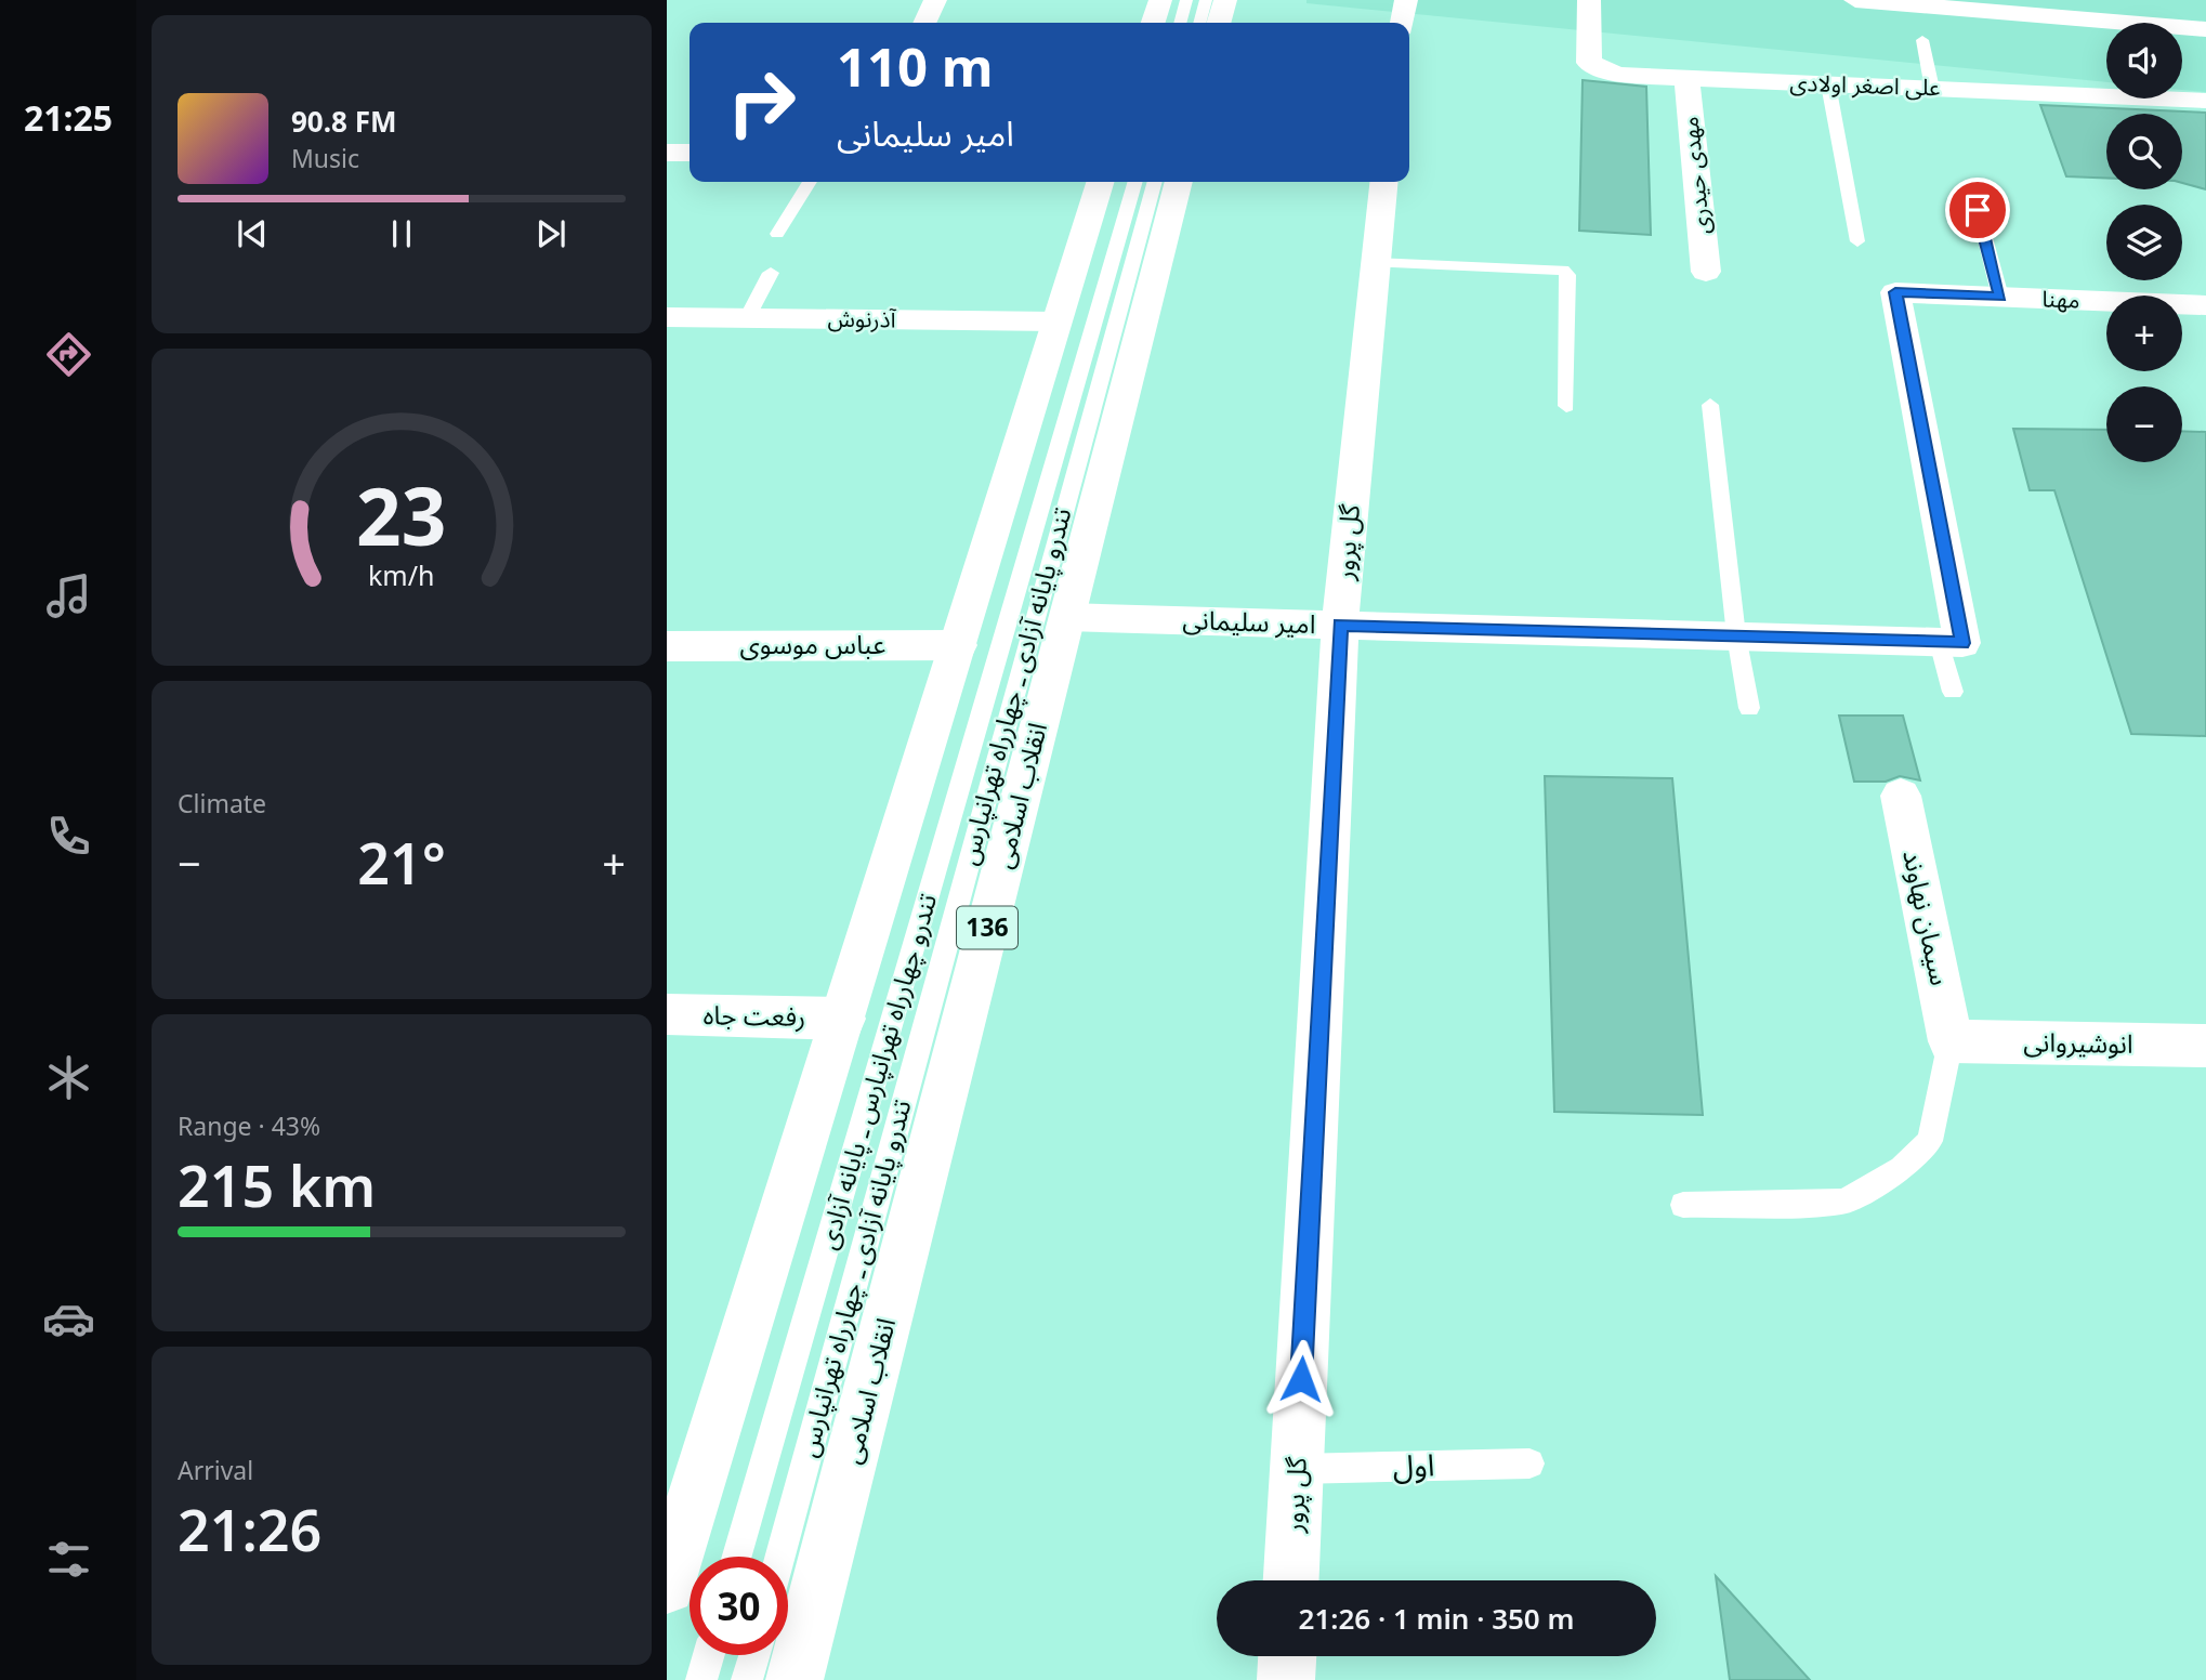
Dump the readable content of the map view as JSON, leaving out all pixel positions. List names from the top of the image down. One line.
{"streets":{"street":["علی اصغر اولادی","مهدی حیدری","مهنا","آذرنوش","گل پرور","امیر سلیمانی","عباس موسوی","انقلاب اسلامی","سیمان نهاوند","136","رفعت جاه","انوشیروانی"],"lane":["تندرو پایانه آزادی ـ چهارراه تهرانپارس","تندرو چهارراه تهرانپارس ـ پایانه آزادی","اول"]},"crossings":[["علی اصغر اولادی","مهدی حیدری"],["مهنا","امیر سلیمانی"],["گل پرور","امیر سلیمانی"],["گل پرور","اول"],["امیر سلیمانی","انقلاب اسلامی"],["سیمان نهاوند","انوشیروانی"]],"page":{"tabs":"21:25","map_buttons":["+","−"],"turn":["110 m","امیر سلیمانی"],"song":["90.8 FM","Music"],"tile":["Climate",["Range · 43%","215 km"],["Arrival","21:26"]],"heat":["−","21°","+"],"limit":"30","trip":"21:26 · 1 min · 350 m","gauge":["23","km/h"]}}
